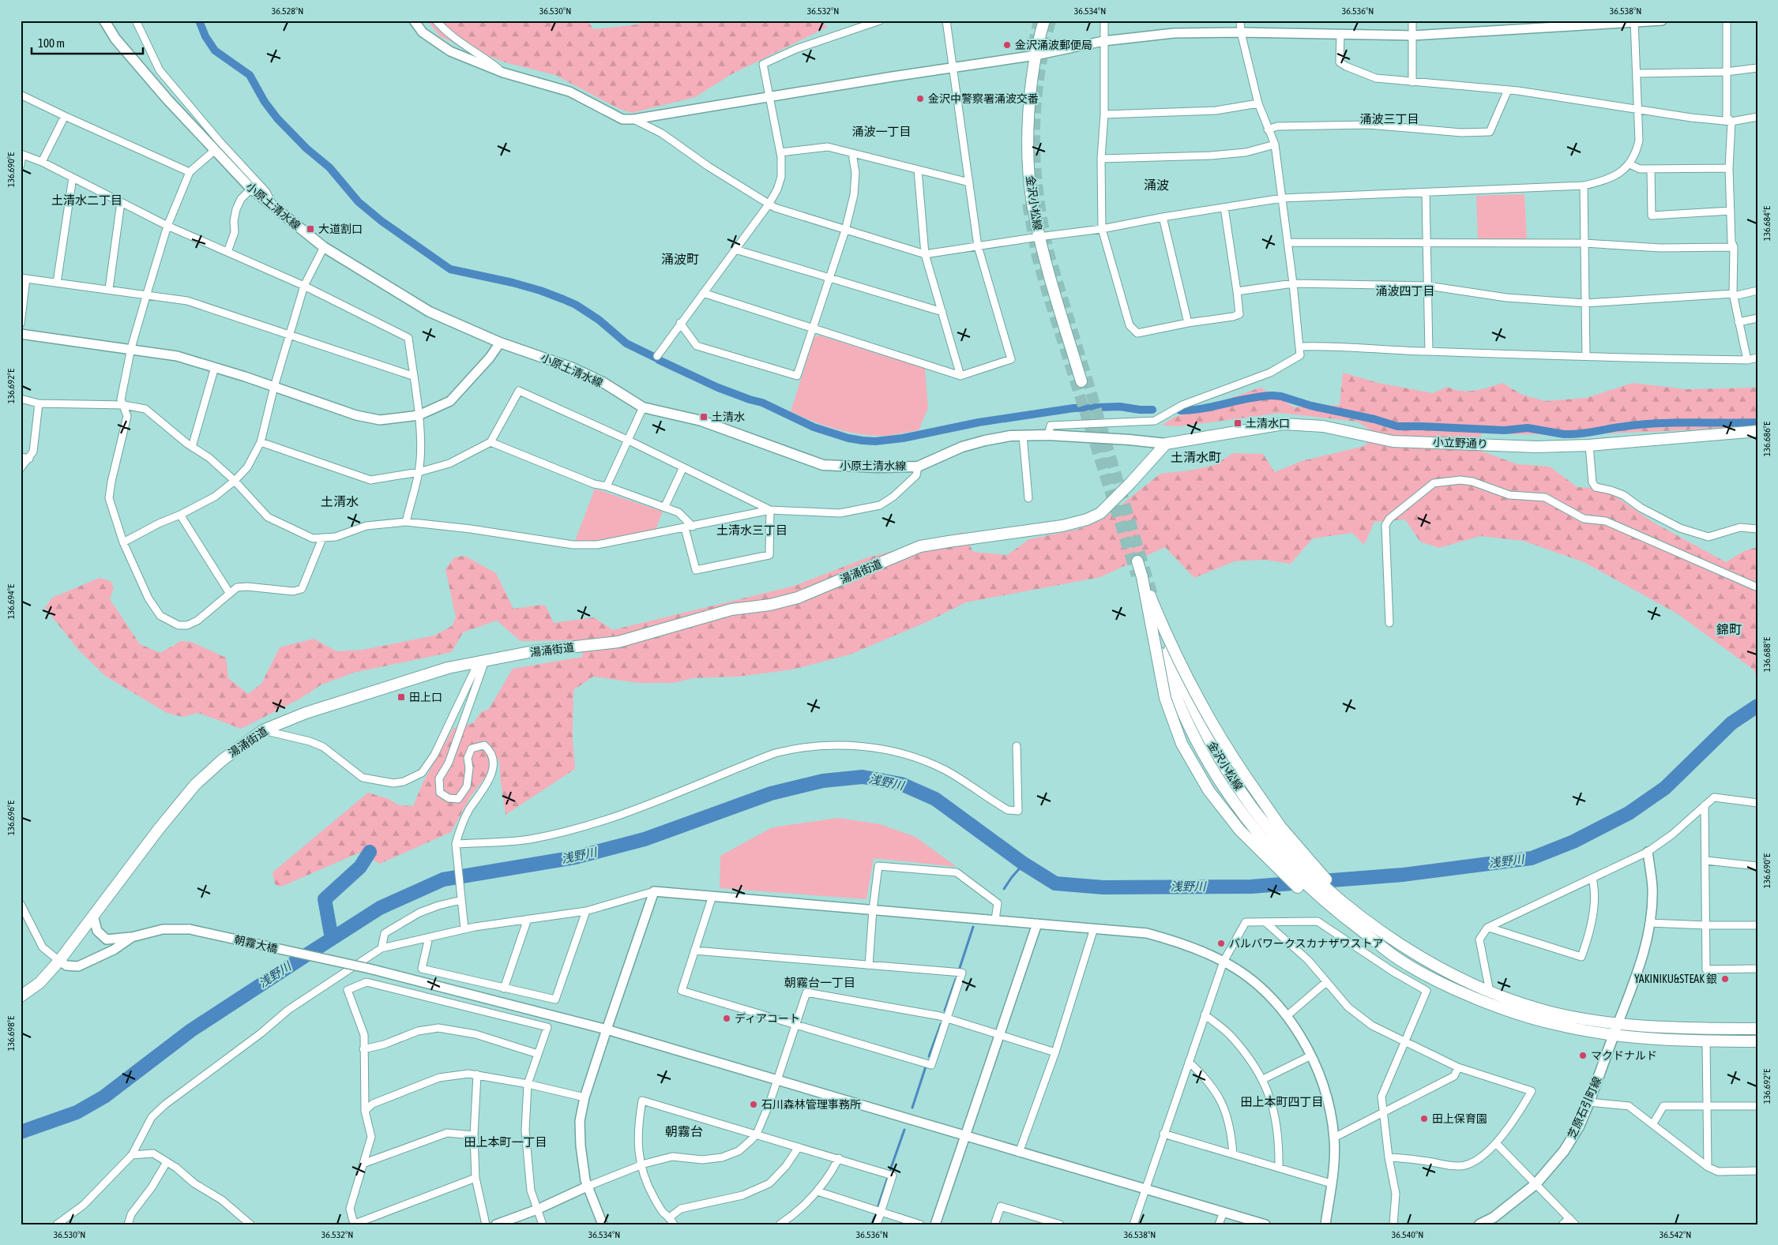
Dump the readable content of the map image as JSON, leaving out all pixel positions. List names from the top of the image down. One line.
{"streets":{"main road":["金沢小松線","小原土清水線","小立野通り","湯涌街道","芝原石引町線"],"street":["朝霧大橋"]},"crossings":[["小原土清水線","小立野通り"],["小原土清水線","湯涌街道"],["小立野通り","湯涌街道"]],"districts":["涌波三丁目","涌波一丁目","涌波","土清水二丁目","涌波町","涌波四丁目","土清水町","土清水","土清水三丁目","錦町","朝霧台一丁目","田上本町四丁目","朝霧台","田上本町一丁目"],"water":["浅野川"],"places":{"other":["金沢涌波郵便局","金沢中警察署涌波交番","バルバワークスカナザワストア","YAKINIKU&STEAK 銀","ディアコート","マクドナルド","石川森林管理事務所","田上保育園"],"transit":["大道割口","土清水","土清水口","田上口"]},"scale_bar":"100 m","coordinates":["36.528°N","36.530°N","36.532°N","36.534°N","36.536°N","36.538°N","136.690°E","136.684°E","136.692°E","136.686°E","136.694°E","136.688°E","136.696°E","136.698°E","36.540°N","36.542°N"]}
